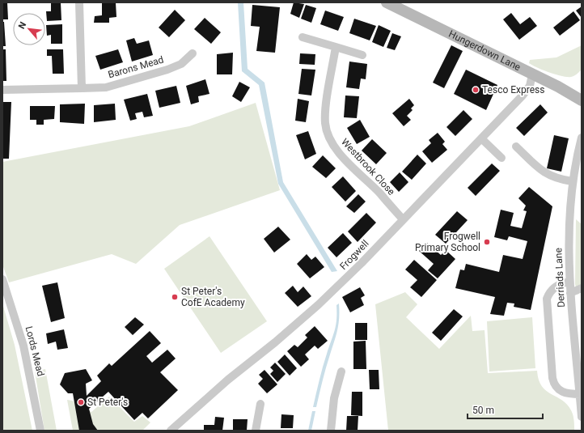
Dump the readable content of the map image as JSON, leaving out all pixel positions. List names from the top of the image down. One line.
{"streets":{"main road":["Hungerdown Lane"],"street":["Barons Mead","Westbrook Close","Frogwell","Derriads Lane","Lords Mead"]},"crossings":[["Hungerdown Lane","Frogwell"],["Westbrook Close","Frogwell"]],"places":["Tesco Express","Frogwell Primary School","St Peter's CofE Academy","St Peter's"],"scale_bar":"50 m","north":"top left"}
